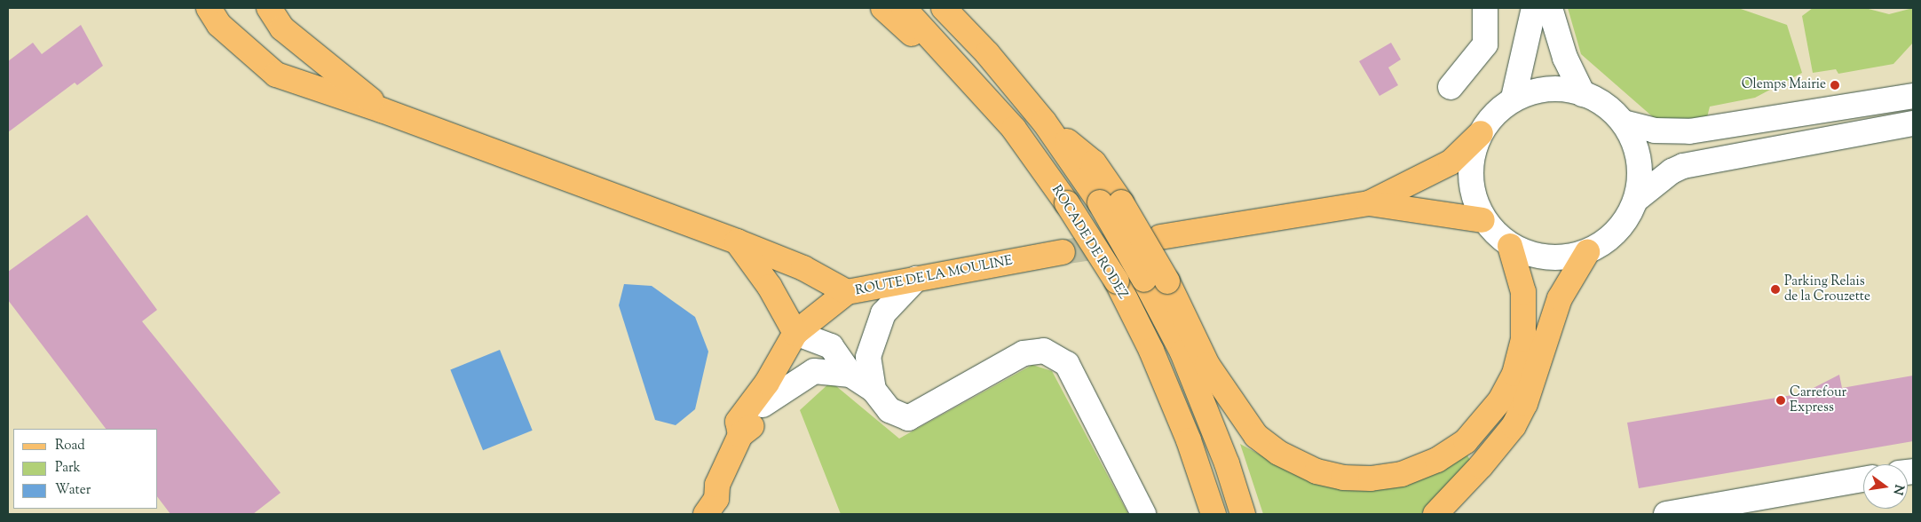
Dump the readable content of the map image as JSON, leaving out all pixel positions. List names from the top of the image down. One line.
{"streets":{"main road":["ROCADE DE RODEZ","ROUTE DE LA MOULINE"]},"places":["Olemps Mairie","Parking Relais de la Crouzette","Carrefour Express"],"legend":["Road","Park","Water"],"north":"right"}
